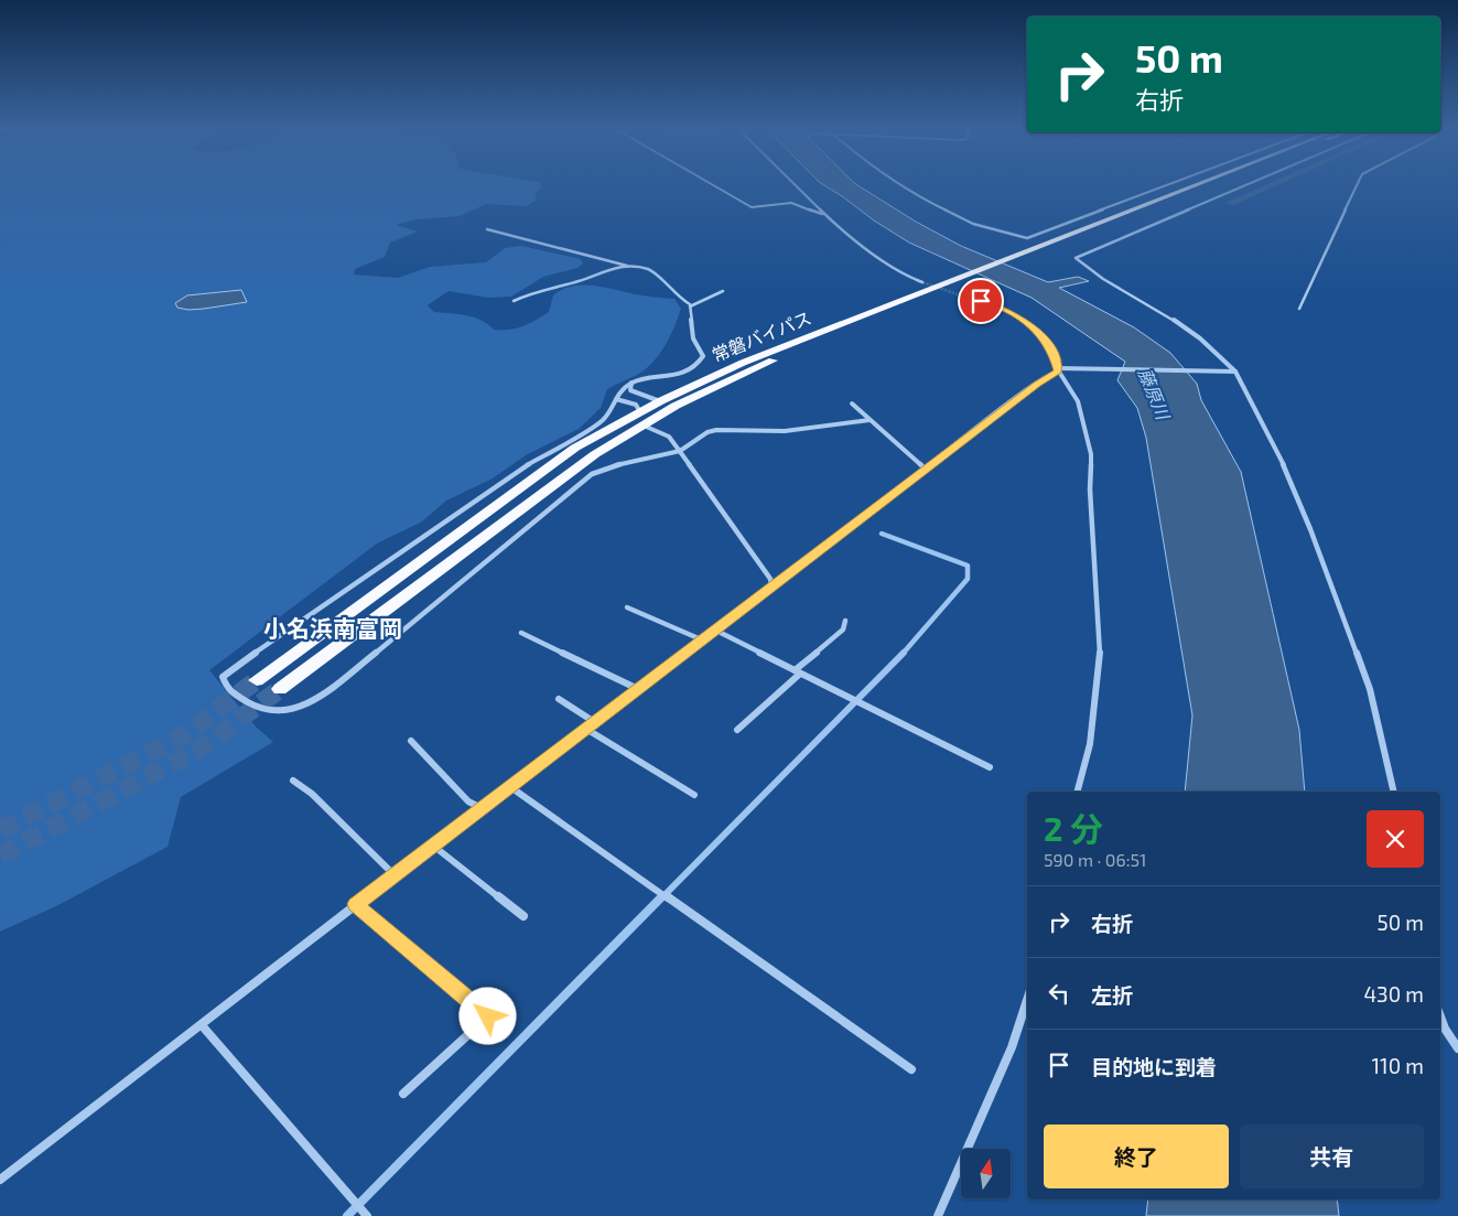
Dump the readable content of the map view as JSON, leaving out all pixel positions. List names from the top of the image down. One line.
{"streets":{"highway":["常磐バイパス"]},"districts":["小名浜南富岡"],"water":["藤原川"],"north":"top","page":{"turn":["50 m","右折"],"heading":["2 分","590 m · 06:51"],"list":[{"name":"右折","value":"50 m"},{"name":"左折","value":"430 m"},{"name":"目的地に到着","value":"110 m"}],"buttons":["終了","共有"]}}
